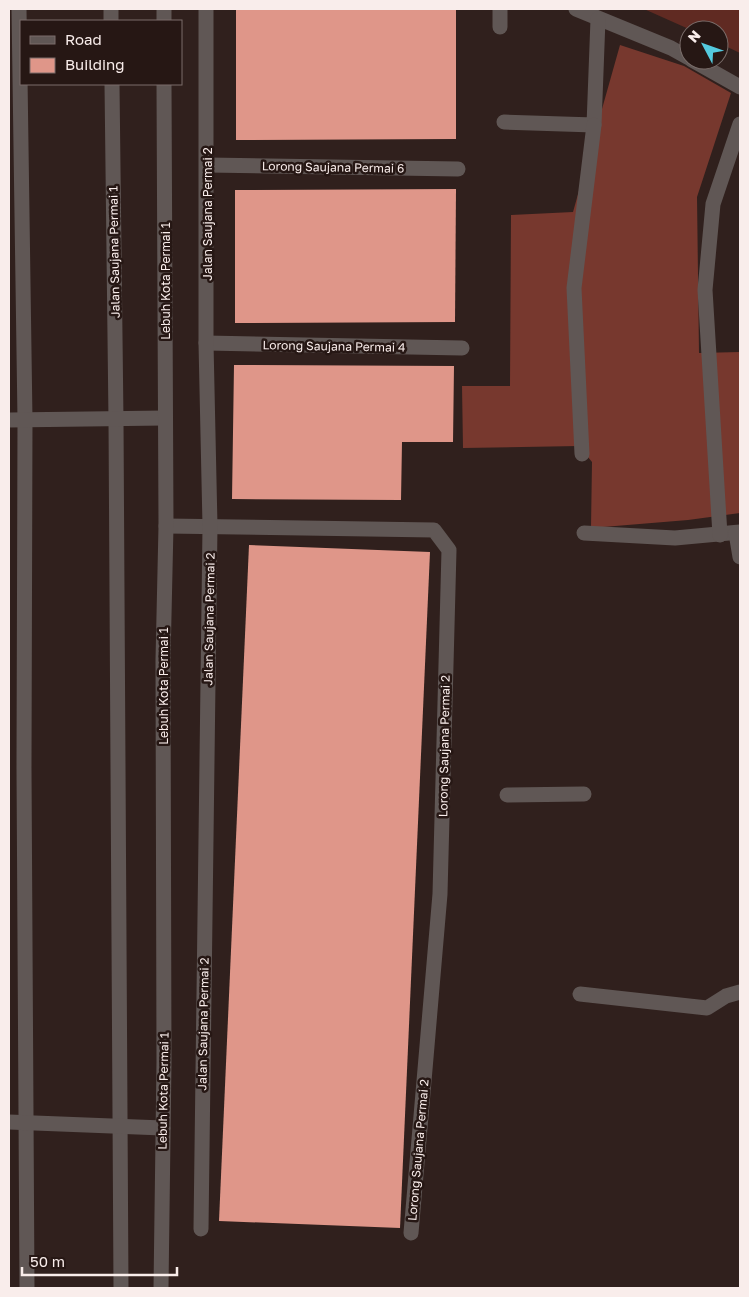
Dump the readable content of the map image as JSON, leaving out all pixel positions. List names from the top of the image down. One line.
{"streets":{"street":["Lorong Saujana Permai 6","Jalan Saujana Permai 2","Jalan Saujana Permai 1","Lebuh Kota Permai 1","Lorong Saujana Permai 4","Lorong Saujana Permai 2"]},"crossings":[["Lorong Saujana Permai 6","Jalan Saujana Permai 2"],["Jalan Saujana Permai 2","Lorong Saujana Permai 4"],["Jalan Saujana Permai 2","Lorong Saujana Permai 2"],["Lebuh Kota Permai 1","Lorong Saujana Permai 2"]],"legend":["Road","Building"],"scale_bar":"50 m","north":"top left"}
